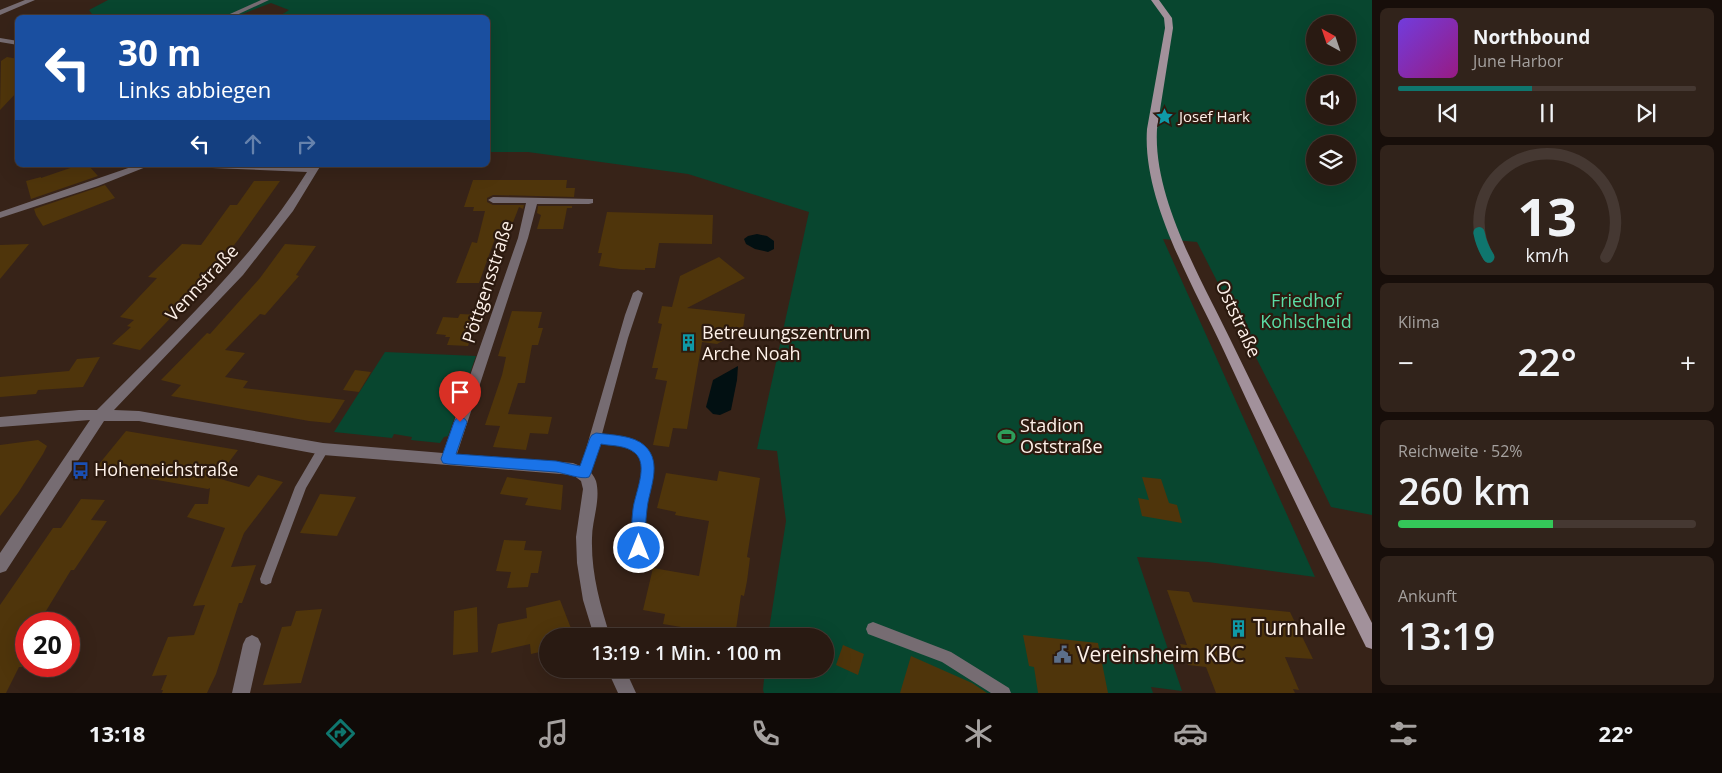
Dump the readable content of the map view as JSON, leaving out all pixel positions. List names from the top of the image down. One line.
{"streets":{"street":["Pöttgensstraße","Vennstraße","Oststraße"]},"parks":["Friedhof Kohlscheid"],"places":{"place":["Josef Hark"],"building":["Betreuungszentrum Arche Noah","Turnhalle"],"sports":["Stadion Oststraße"],"bus stop":["Hoheneichstraße"],"public building":["Vereinsheim KBC"]},"north":"top left","page":{"turn":["30 m","Links abbiegen"],"song":["Northbound","June Harbor"],"tile":["Klima",["Reichweite · 52%","260 km"],["Ankunft","13:19"]],"heat":["−","22°","+"],"limit":"20","trip":"13:19 · 1 Min. · 100 m","tabs":["13:18","22°"],"gauge":["13","km/h"]}}
